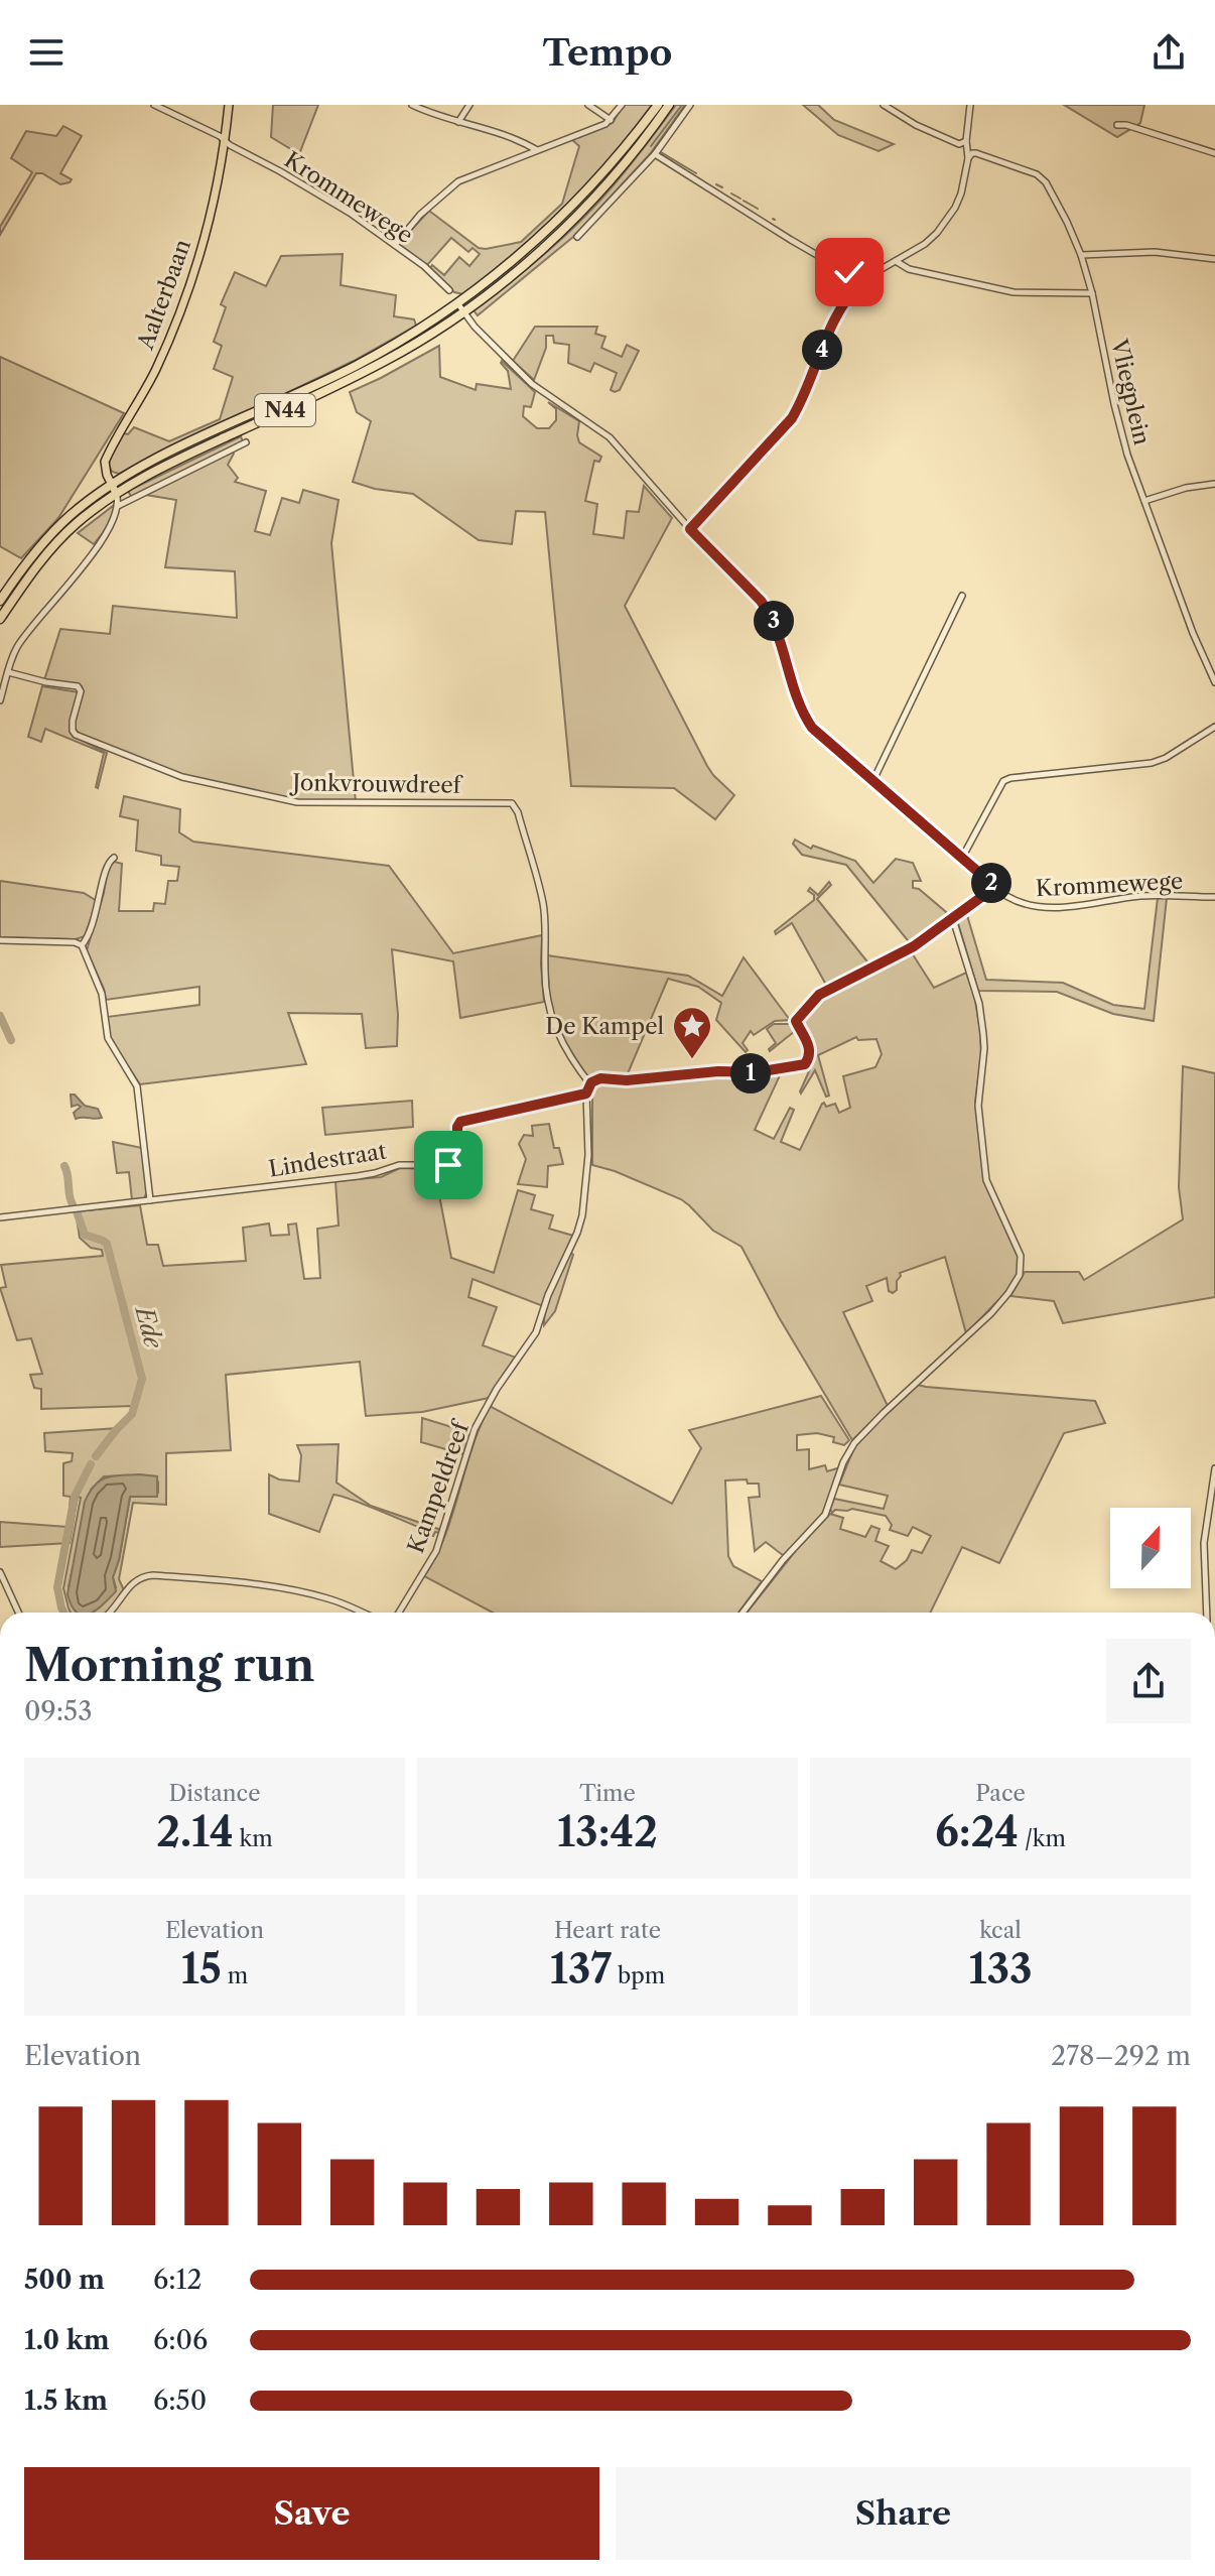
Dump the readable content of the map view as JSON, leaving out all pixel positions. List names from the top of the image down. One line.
{"streets":{"highway":["N44"],"main road":["Aalterbaan"],"street":["Krommewege","Vliegplein","Jonkvrouwdreef","Lindestraat","Kampeldreef"]},"crossings":[["Krommewege","Aalterbaan"],["Krommewege","N44"],["Aalterbaan","N44"],["Lindestraat","Kampeldreef"]],"water":["Ede"],"places":{"place":["De Kampel"]},"north":"top","page":{"header":"Tempo","pins":["4","3","2","1"],"heading":["Morning run","09:53"],"stats":[["Distance","2.14 km"],["Time","13:42"],["Pace","6:24 /km"],["Elevation","15 m"],["Heart rate","137 bpm"],["kcal","133"]],"chart":["Elevation","278–292 m"],"list":[{"name":"500 m","note":"6:12"},{"name":"1.0 km","note":"6:06"},{"name":"1.5 km","note":"6:50"}],"buttons":["Save","Share"]}}
